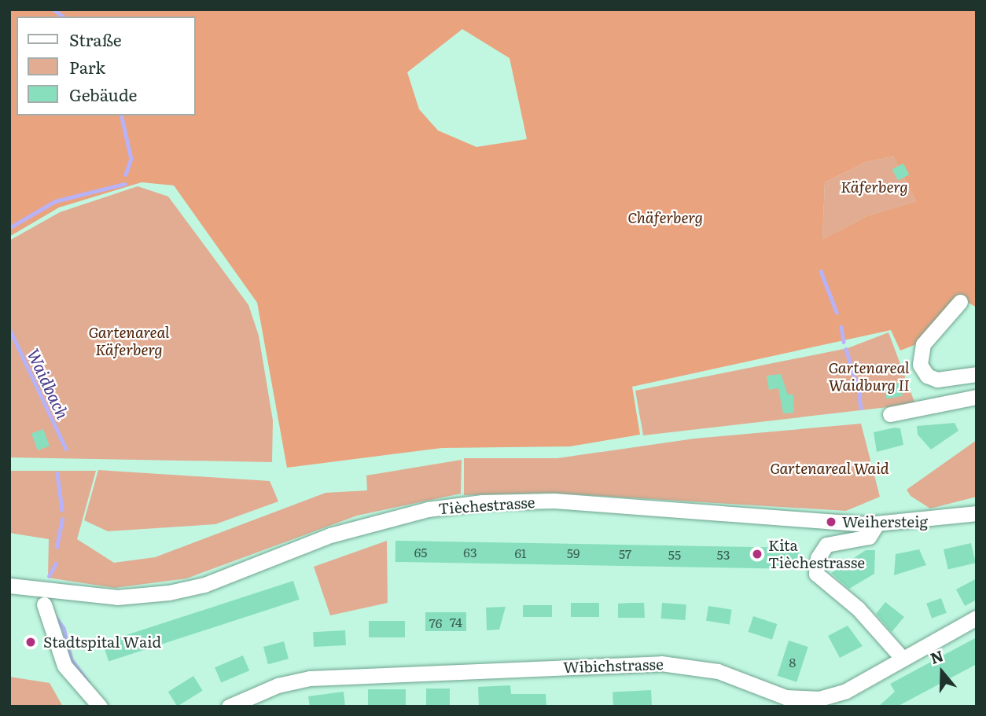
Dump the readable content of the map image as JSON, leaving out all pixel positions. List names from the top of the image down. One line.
{"streets":{"street":["Tièchestrasse","Wibichstrasse"]},"water":["Waidbach"],"parks":["Käferberg","Chäferberg","Gartenareal Käferberg","Gartenareal Waidburg II","Gartenareal Waid"],"places":["Weihersteig","Kita Tièchestrasse","Stadtspital Waid"],"house_numbers":["65","63","61","59","57","55","53","74","76","8"],"legend":["Straße","Park","Gebäude"],"north":"top"}
